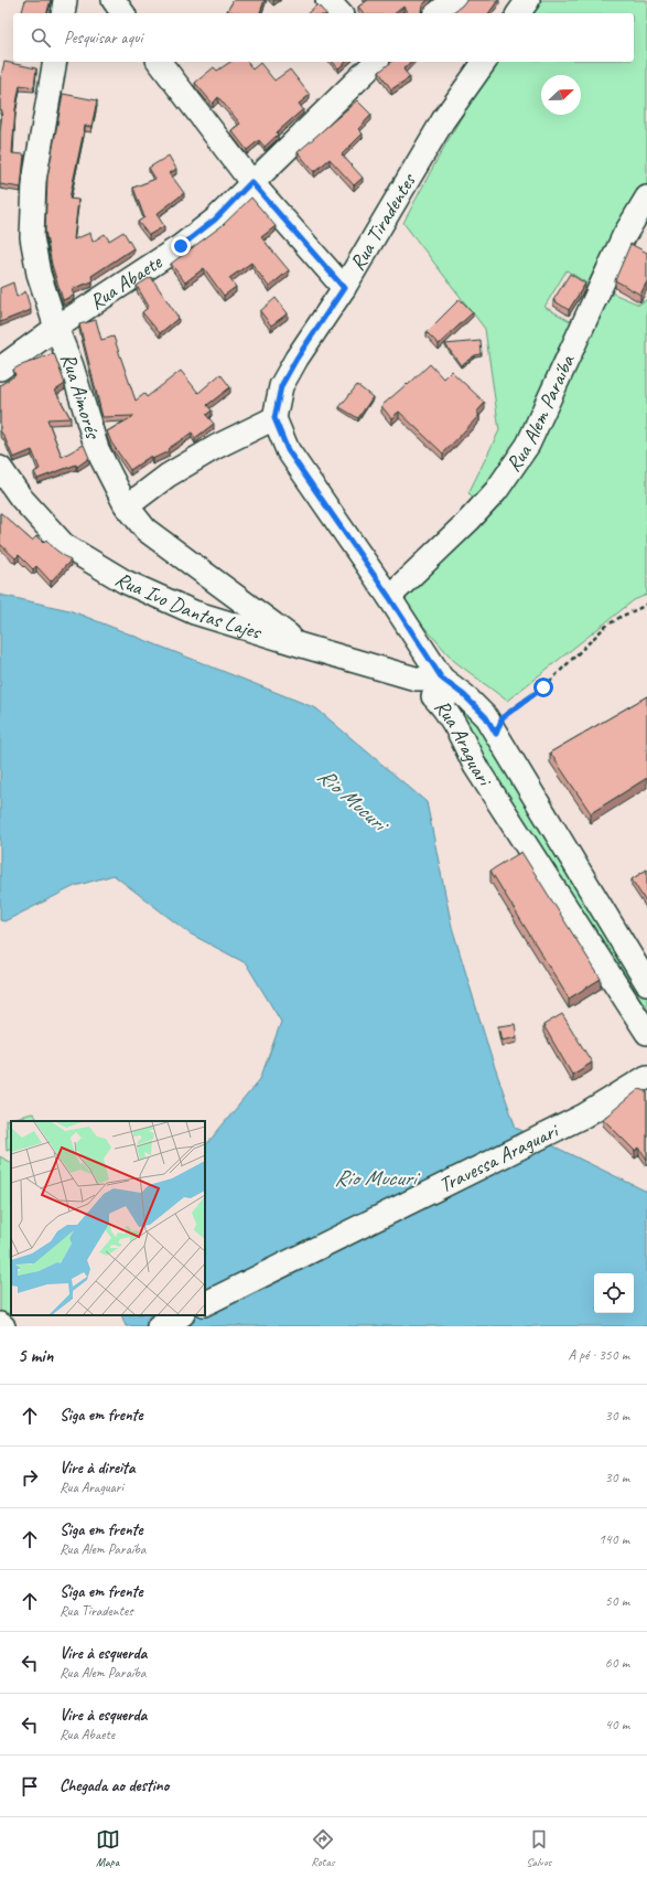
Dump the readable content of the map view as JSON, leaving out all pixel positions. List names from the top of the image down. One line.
{"streets":{"street":["Rua Tiradentes","Rua Abaete","Rua Aimorés","Rua Alem Paraíba","Rua Ivo Dantas Lajes","Rua Araguari","Travessa Araguari"]},"crossings":[["Rua Abaete","Rua Aimorés"],["Rua Aimorés","Rua Ivo Dantas Lajes"],["Rua Ivo Dantas Lajes","Rua Araguari"]],"water":["Rio Mucuri"],"north":"top right","page":{"search":"Pesquisar aqui","heading":["5 min","A pé · 350 m"],"list":[["Siga em frente","30 m"],["Vire à direita","Rua Araguari","30 m"],["Siga em frente","Rua Alem Paraíba","140 m"],["Siga em frente","Rua Tiradentes","50 m"],["Vire à esquerda","Rua Alem Paraíba","60 m"],["Vire à esquerda","Rua Abaete","40 m"],"Chegada ao destino"],"nav":["Mapa","Rotas","Salvos"]}}
